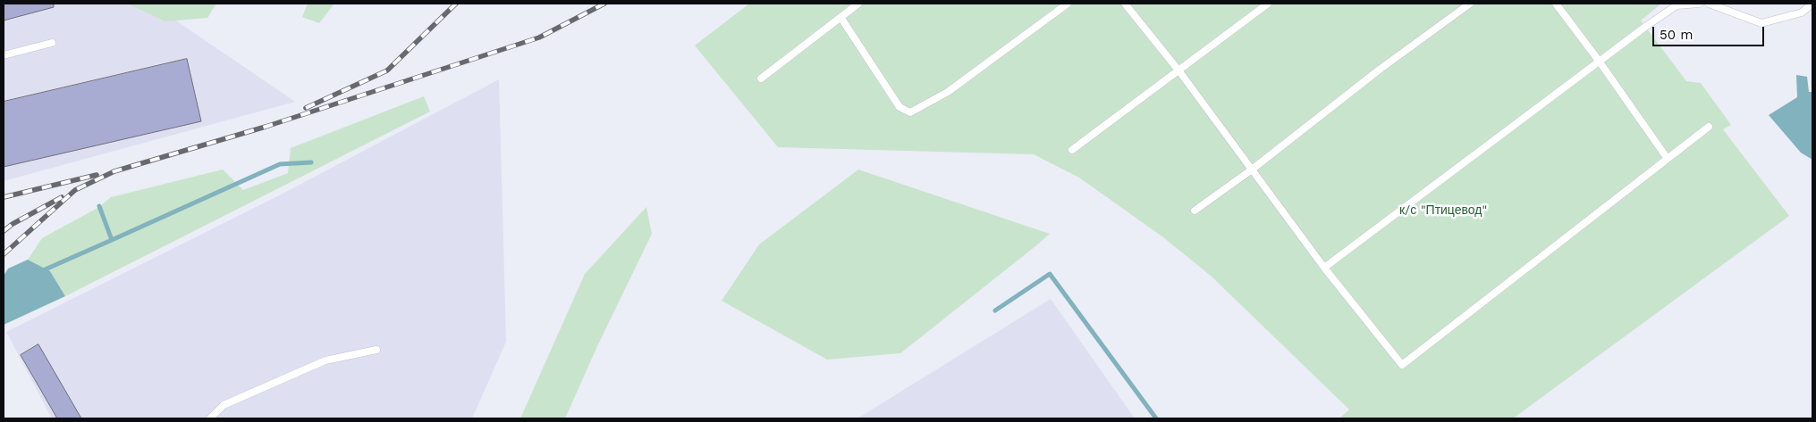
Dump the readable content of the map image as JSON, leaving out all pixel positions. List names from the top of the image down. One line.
{"parks":["к/с \"Птицевод\""],"scale_bar":"50 m"}
